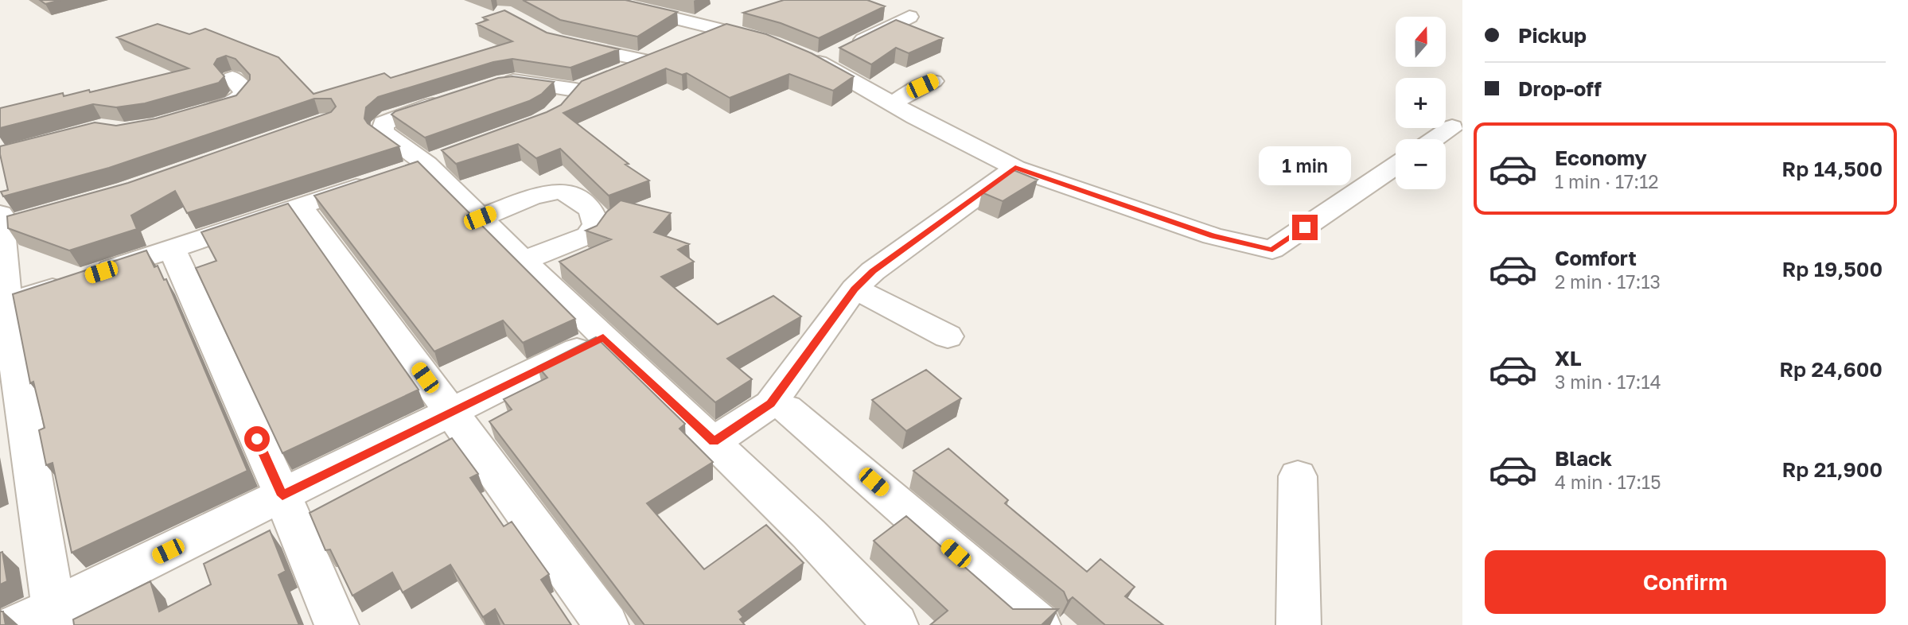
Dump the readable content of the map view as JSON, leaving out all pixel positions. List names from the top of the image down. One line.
{"north":"top","page":{"banner":["Pickup","Drop-off"],"map_buttons":["+","−"],"list":[{"name":"Economy","note":"1 min · 17:12","value":"Rp 14,500"},{"name":"Comfort","note":"2 min · 17:13","value":"Rp 19,500"},{"name":"XL","note":"3 min · 17:14","value":"Rp 24,600"},{"name":"Black","note":"4 min · 17:15","value":"Rp 21,900"}],"bubble":"1 min","buttons":"Confirm"}}
